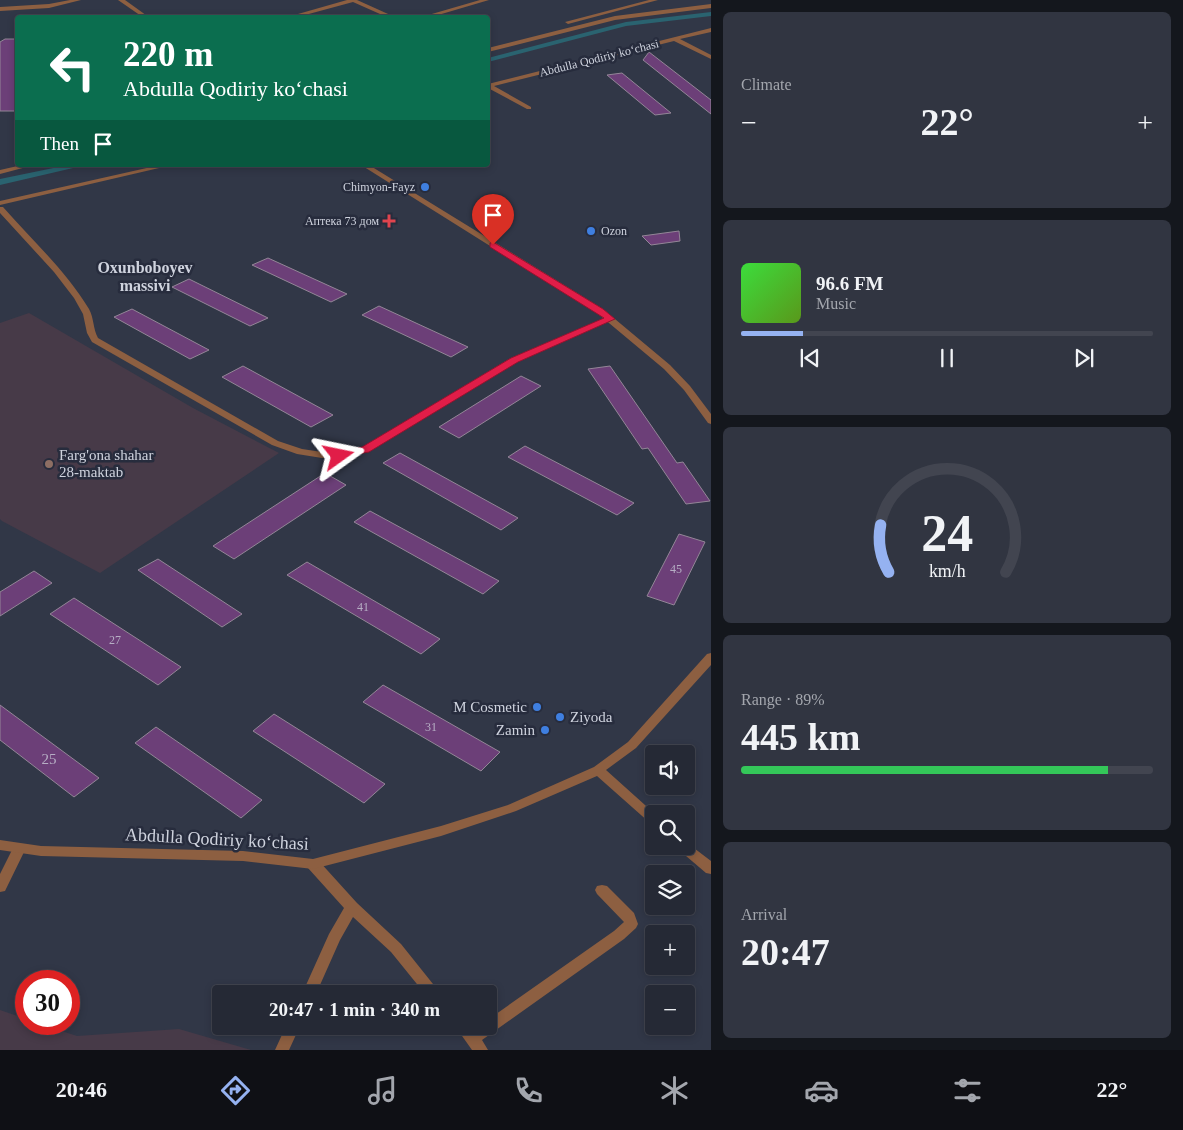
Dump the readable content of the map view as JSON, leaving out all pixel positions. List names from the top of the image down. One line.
{"streets":{"street":["Abdulla Qodiriy koʻchasi"]},"districts":["Oxunboboyev massivi"],"places":{"other":["Chimyon-Fayz","Ozon","Farg'ona shahar 28-maktab","M Cosmetic","Ziyoda","Zamin"],"health":["Аптека 73 дом"]},"house_numbers":["45","41","27","31","25"],"page":{"tile":["Climate",["Range · 89%","445 km"],["Arrival","20:47"]],"turn":["220 m","Abdulla Qodiriy koʻchasi"],"heat":["−","22°","+"],"then":"Then","song":["96.6 FM","Music"],"map_buttons":["+","−"],"limit":"30","trip":"20:47 · 1 min · 340 m","tabs":["20:46","22°"],"gauge":["24","km/h"]}}
